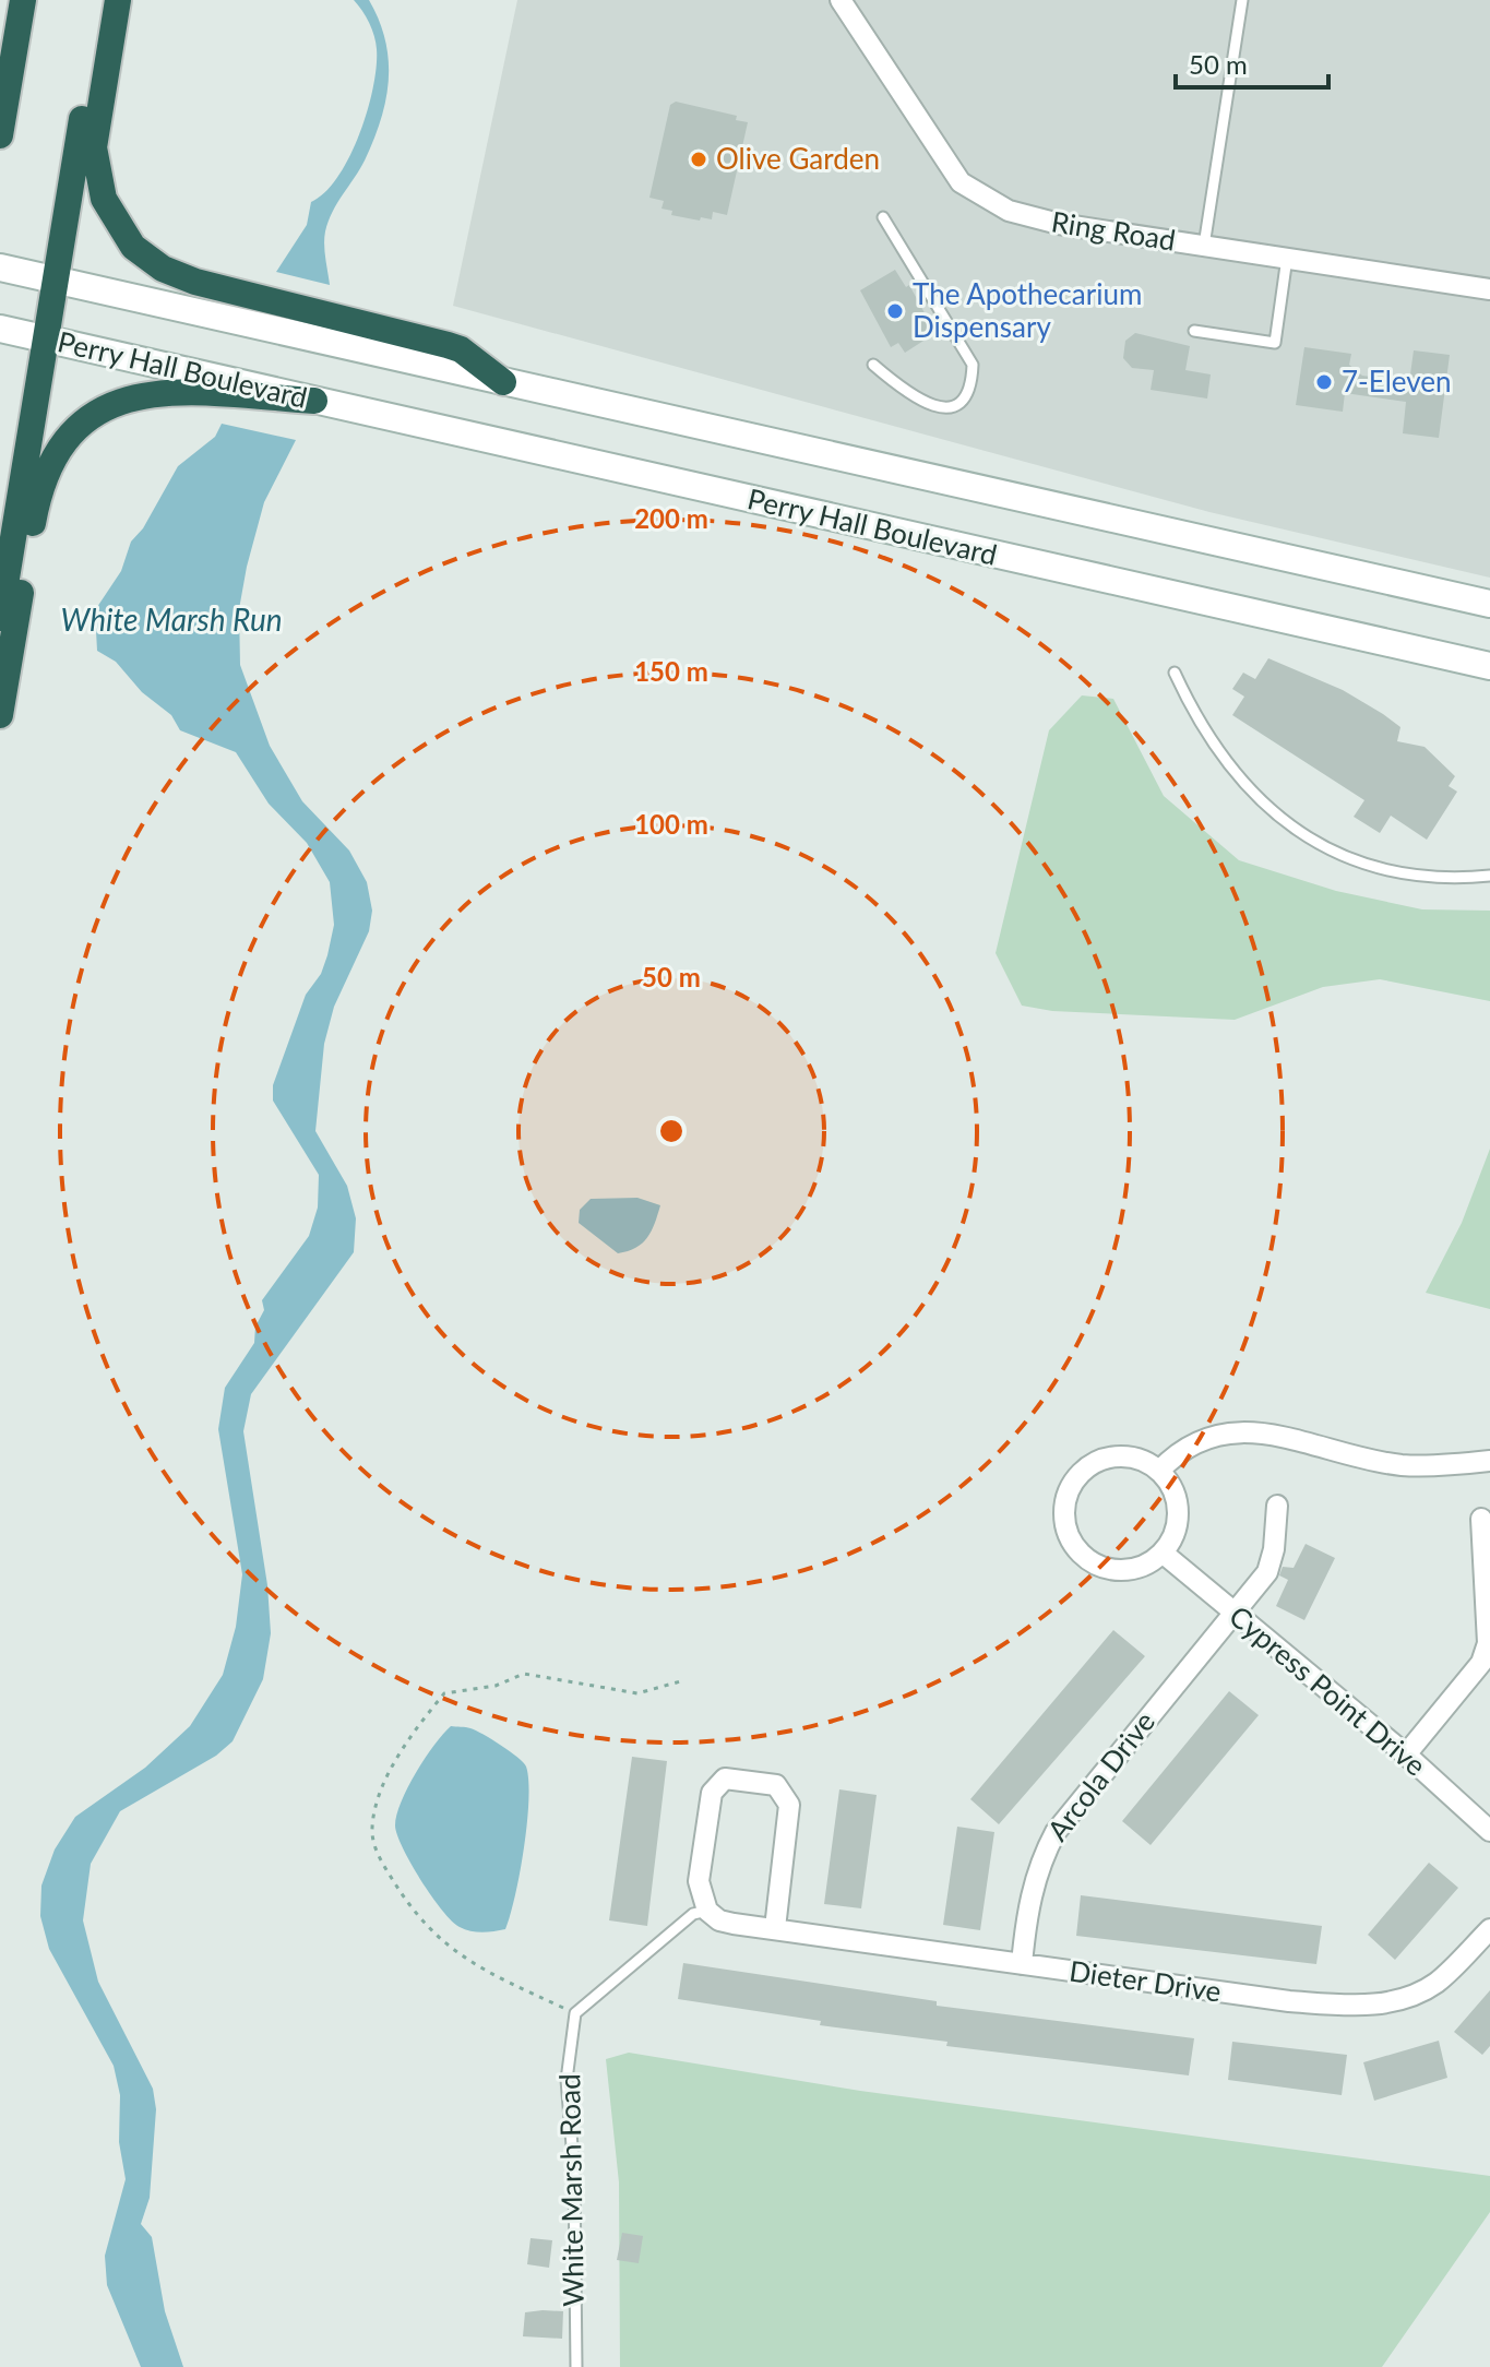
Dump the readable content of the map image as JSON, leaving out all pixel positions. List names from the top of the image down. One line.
{"streets":{"main road":["Perry Hall Boulevard"],"street":["Ring Road","Cypress Point Drive","Arcola Drive","Dieter Drive"],"lane":["White Marsh Road"]},"crossings":[["Cypress Point Drive","Arcola Drive"],["Arcola Drive","Dieter Drive"]],"water":["White Marsh Run"],"places":["Olive Garden","The Apothecarium Dispensary","7-Eleven"],"scale_bar":"50 m","rings":["200 m","150 m","100 m","50 m"]}
